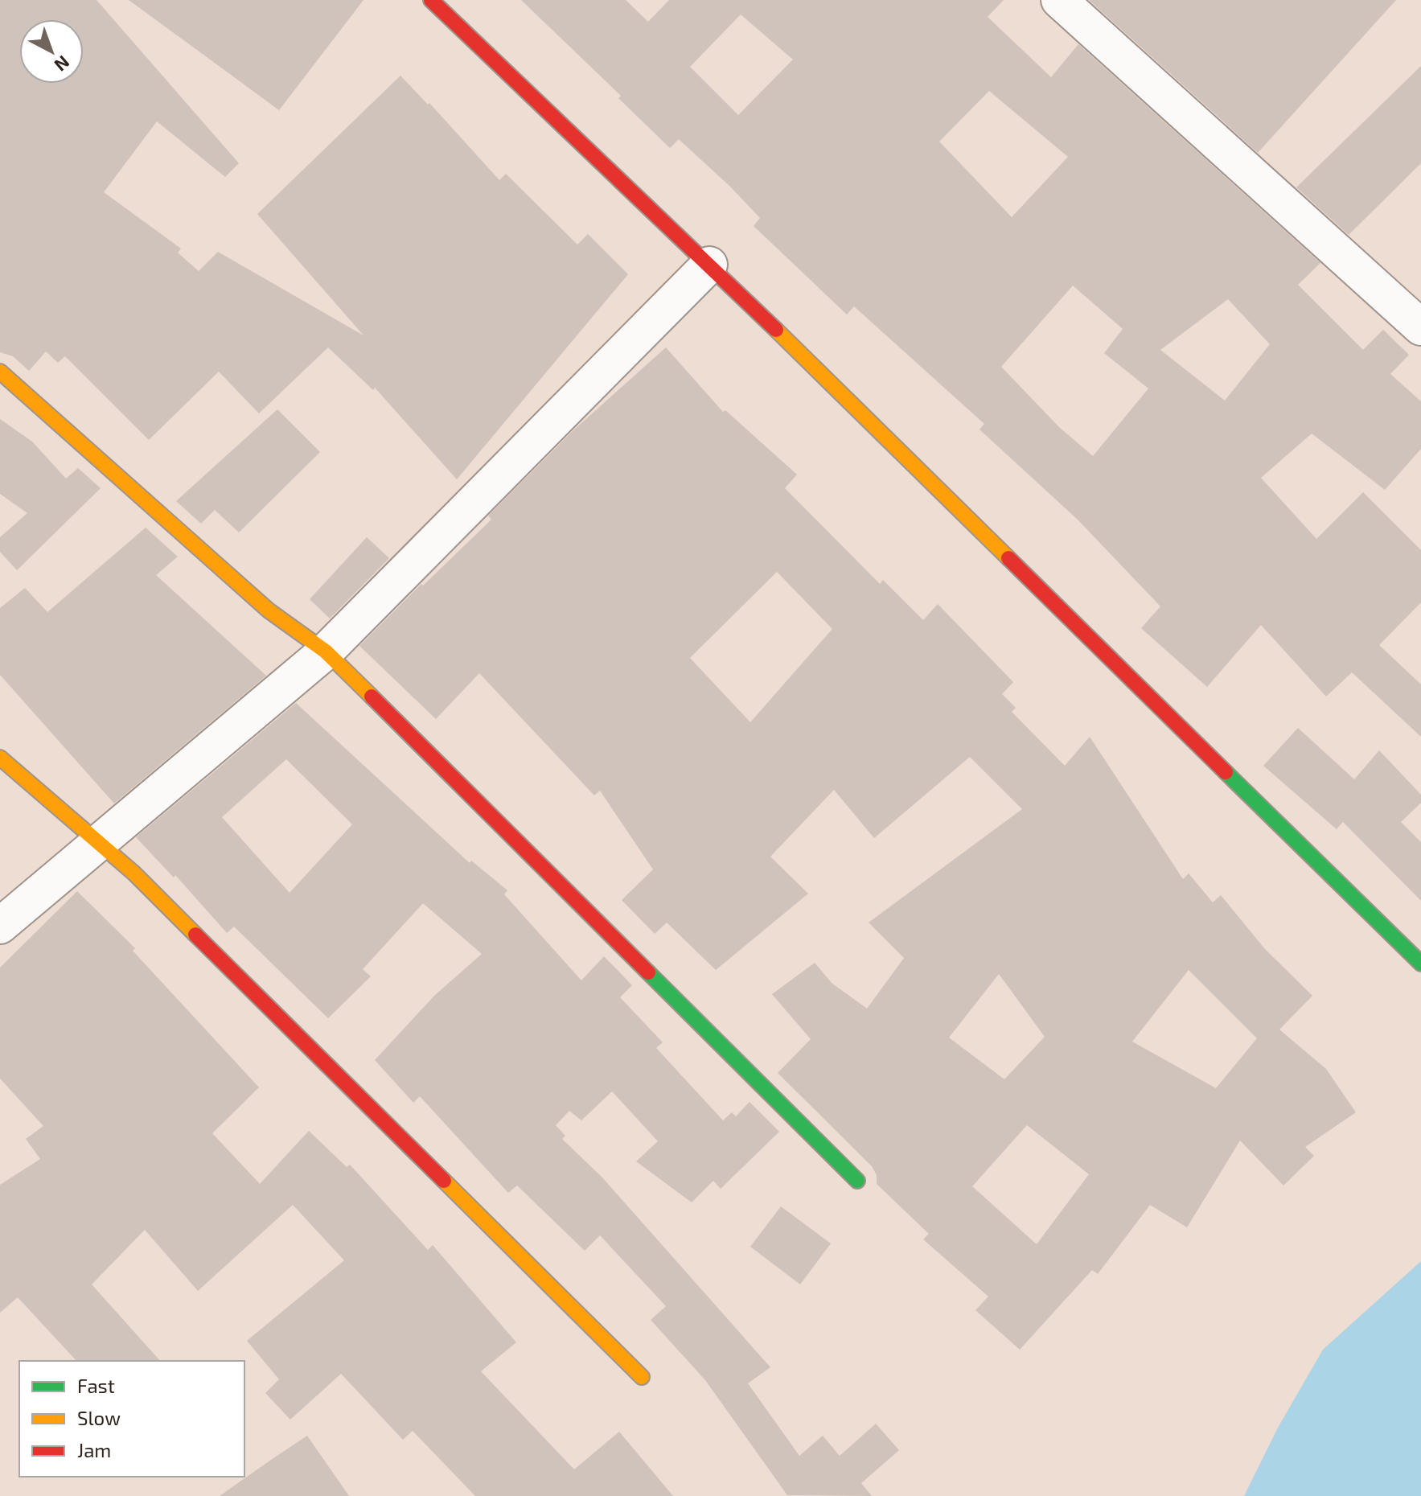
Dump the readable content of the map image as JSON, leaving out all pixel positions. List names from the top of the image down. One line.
{"legend":["Fast","Slow","Jam"],"north":"bottom right"}
